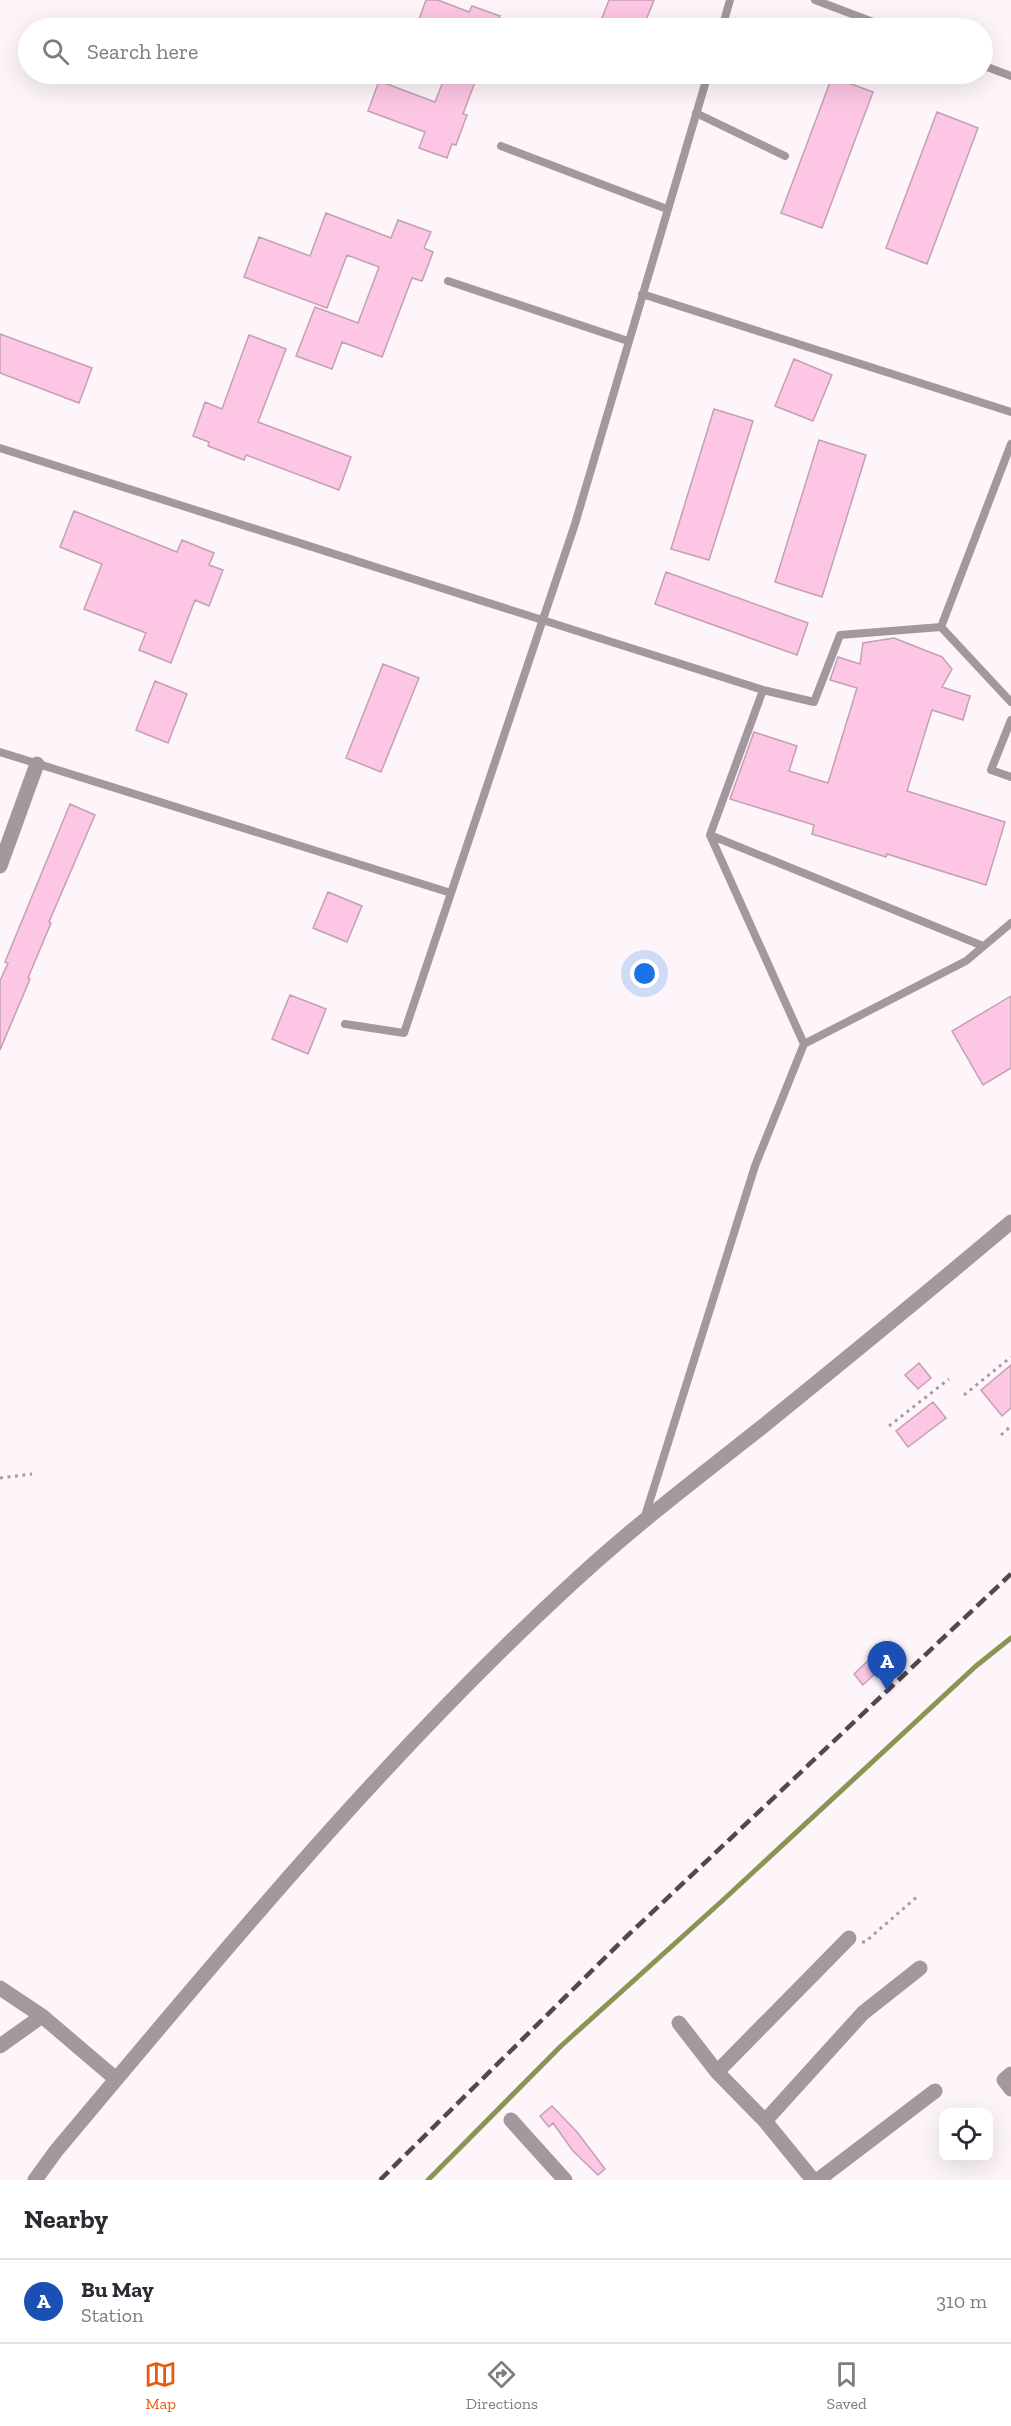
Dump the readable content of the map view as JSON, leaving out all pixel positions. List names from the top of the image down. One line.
{"page":{"search":"Search here","pins":"A","heading":"Nearby","list":[{"mark":"A","name":"Bu May","note":"Station","value":"310 m"}],"nav":["Map","Directions","Saved"]}}
